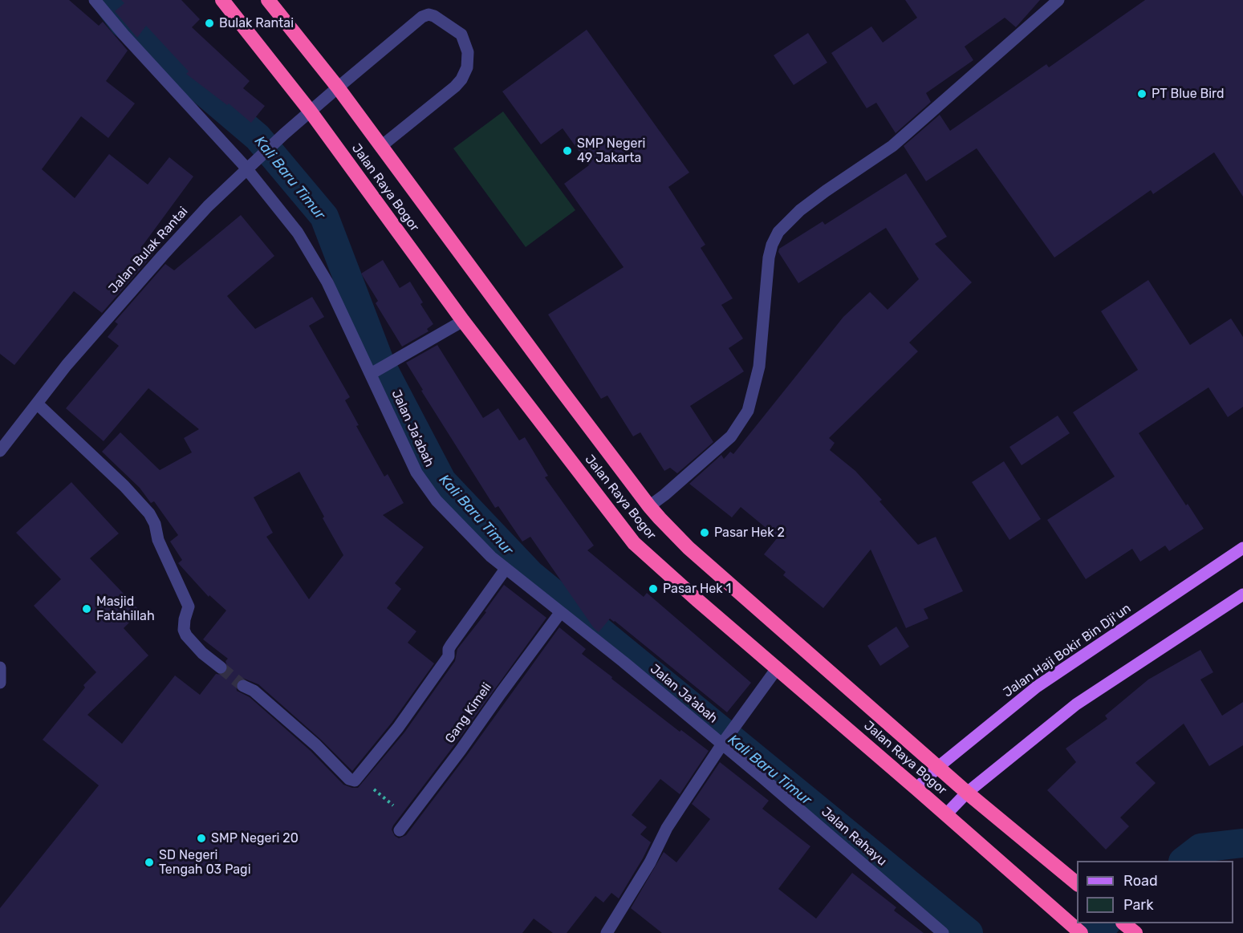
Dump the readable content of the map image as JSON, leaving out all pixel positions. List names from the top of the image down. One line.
{"streets":{"highway":["Jalan Raya Bogor"],"main road":["Jalan Haji Bokir Bin Dji'un"],"street":["Jalan Bulak Rantai","Jalan Ja'abah","Gang Kimeli","Jalan Rahayu"]},"crossings":[["Jalan Raya Bogor","Jalan Bulak Rantai"],["Jalan Raya Bogor","Jalan Ja'abah"],["Jalan Raya Bogor","Jalan Haji Bokir Bin Dji'un"],["Jalan Bulak Rantai","Jalan Ja'abah"],["Jalan Ja'abah","Gang Kimeli"],["Jalan Ja'abah","Jalan Rahayu"]],"water":["Kali Baru Timur"],"places":["Bulak Rantai","PT Blue Bird","SMP Negeri 49 Jakarta","Pasar Hek 2","Pasar Hek 1","Masjid Fatahillah","SMP Negeri 20","SD Negeri Tengah 03 Pagi"],"legend":["Road","Park"]}
